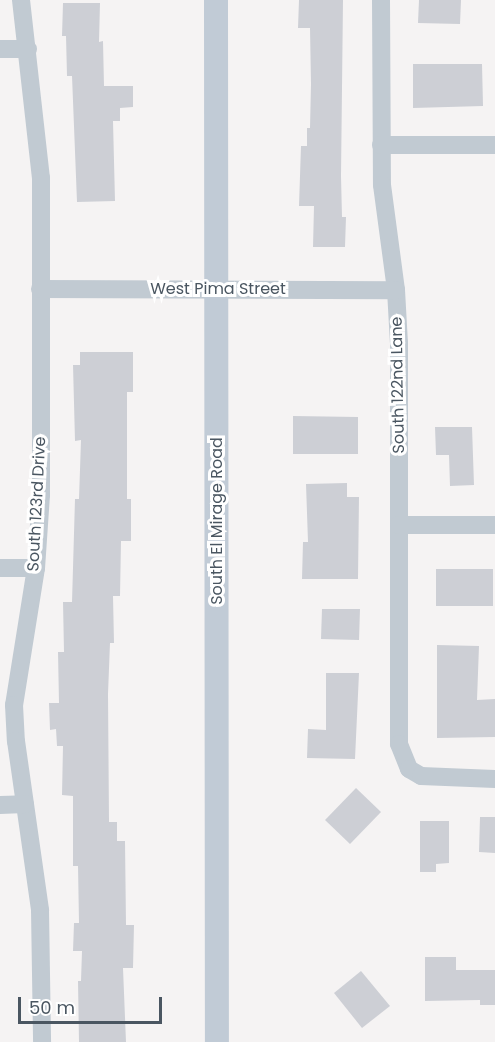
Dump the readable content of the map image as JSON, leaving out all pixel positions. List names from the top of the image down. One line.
{"streets":{"main road":["South El Mirage Road"],"street":["West Pima Street","South 122nd Lane","South 123rd Drive"]},"crossings":[["West Pima Street","South 122nd Lane"],["West Pima Street","South 123rd Drive"],["West Pima Street","South El Mirage Road"]],"scale_bar":"50 m"}
